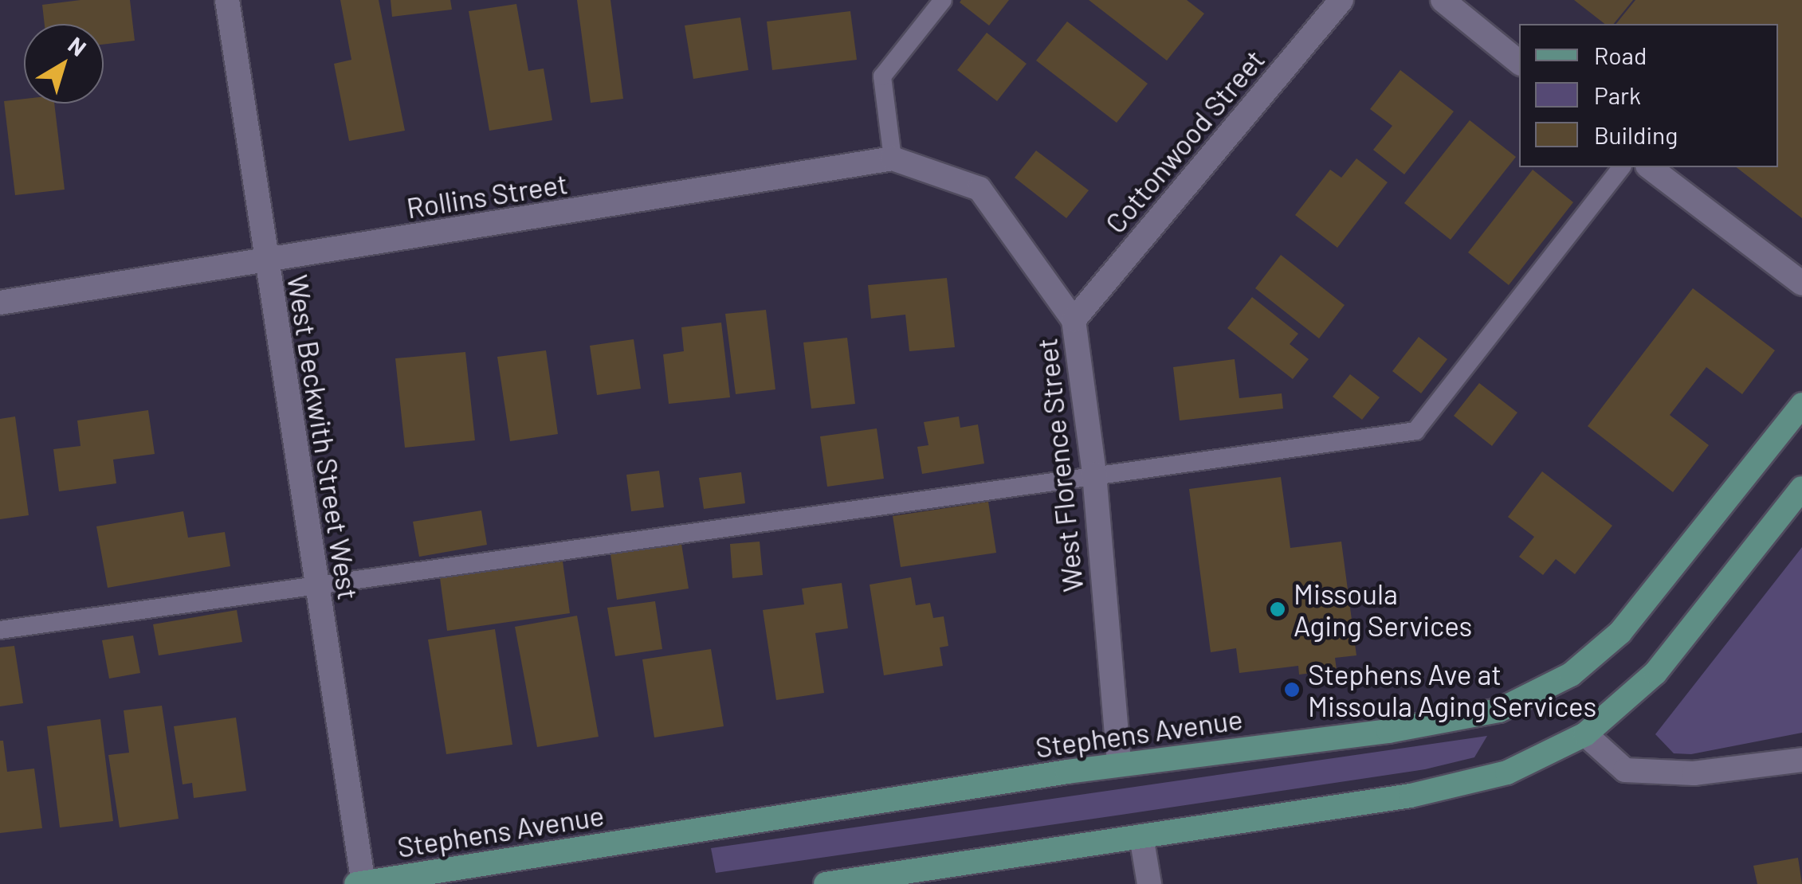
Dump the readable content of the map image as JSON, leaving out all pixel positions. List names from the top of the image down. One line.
{"streets":{"main road":["Stephens Avenue"],"street":["Cottonwood Street","Rollins Street","West Beckwith Street West","West Florence Street"]},"crossings":[["Cottonwood Street","West Florence Street"],["Rollins Street","West Beckwith Street West"],["Rollins Street","West Florence Street"],["West Beckwith Street West","Stephens Avenue"],["West Florence Street","Stephens Avenue"]],"places":["Missoula Aging Services","Stephens Ave at Missoula Aging Services"],"legend":["Road","Park","Building"],"north":"top right"}
